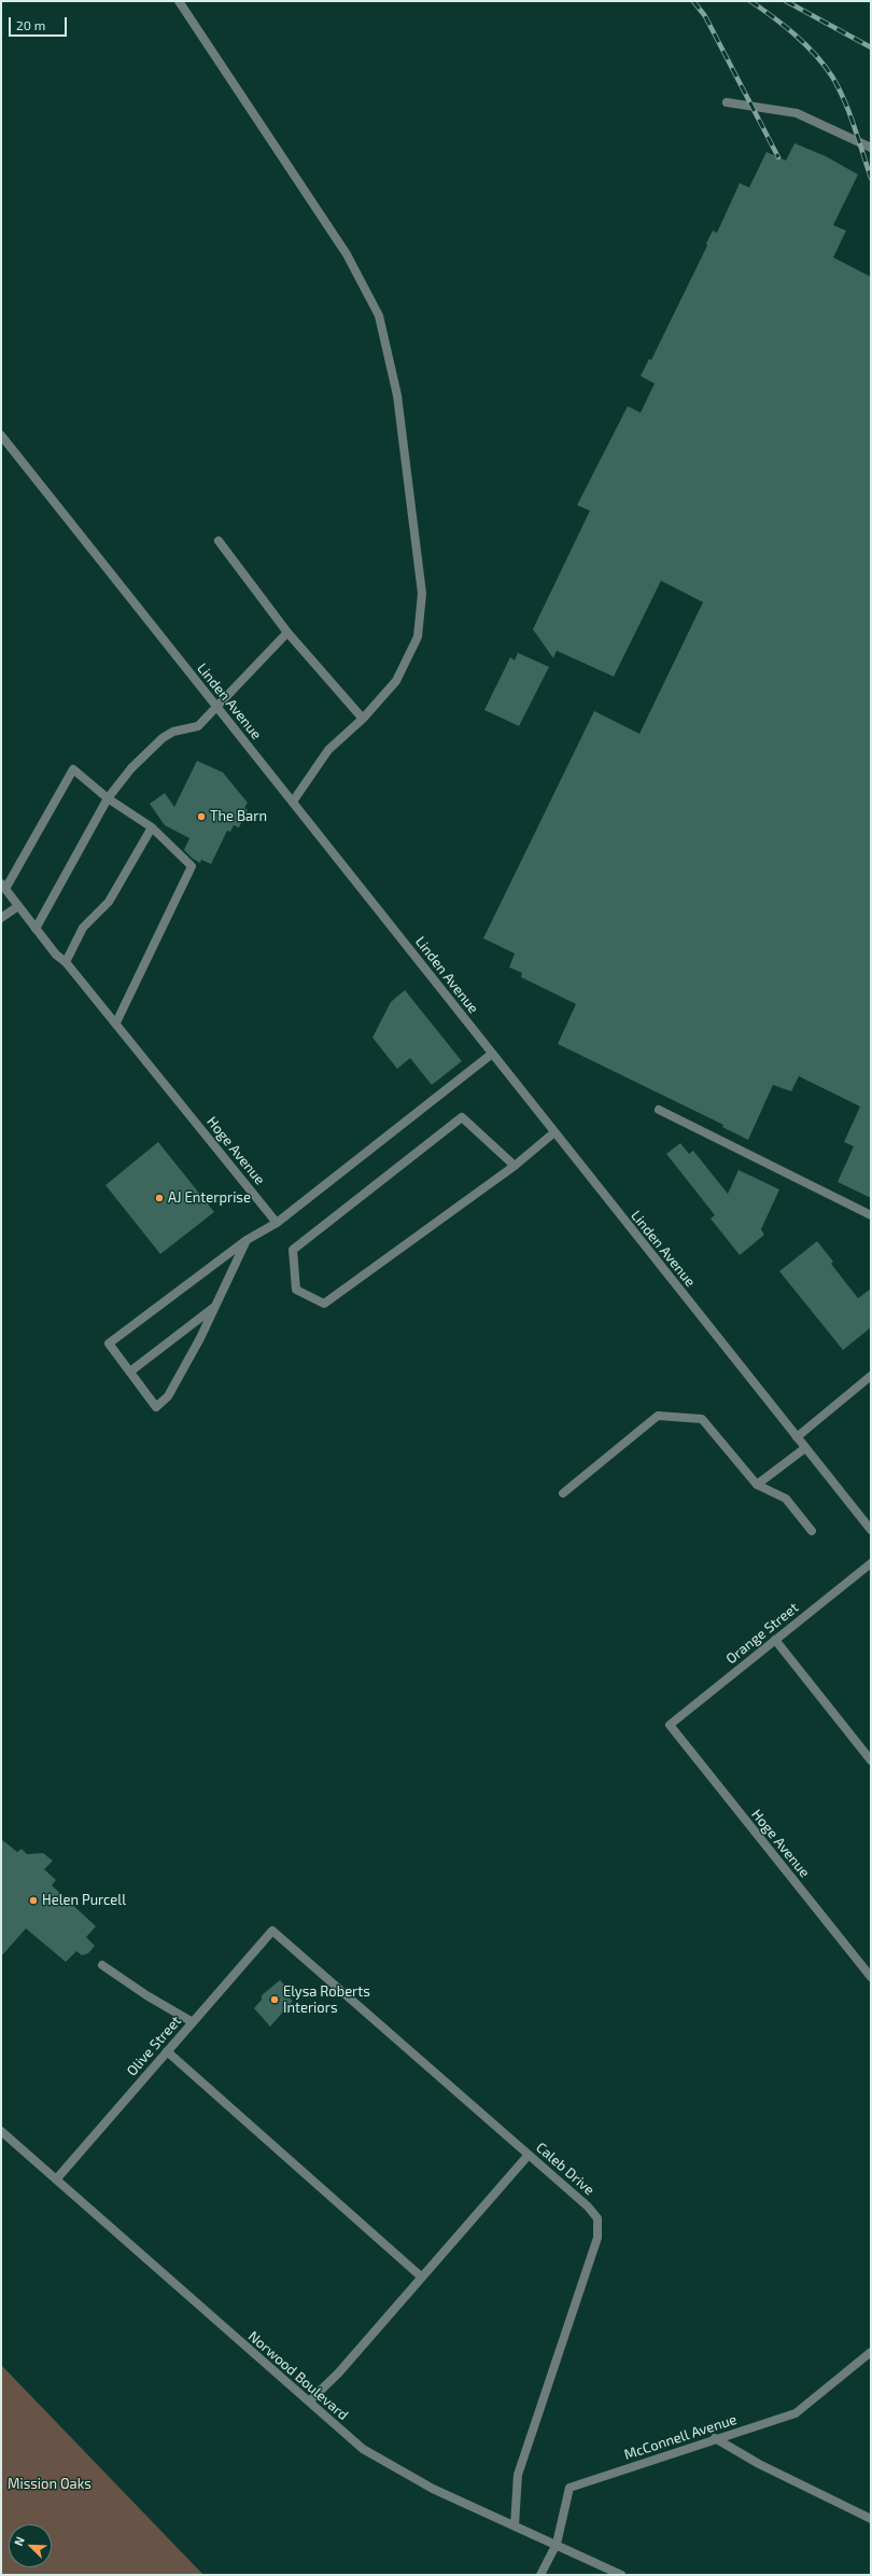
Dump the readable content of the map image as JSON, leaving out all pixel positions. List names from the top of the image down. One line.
{"streets":{"street":["Linden Avenue","Hoge Avenue","Orange Street","Olive Street","Caleb Drive","Norwood Boulevard","McConnell Avenue"]},"crossings":[["Hoge Avenue","Orange Street"],["Olive Street","Caleb Drive"],["Olive Street","Norwood Boulevard"],["Caleb Drive","Norwood Boulevard"],["Norwood Boulevard","McConnell Avenue"]],"parks":["Mission Oaks"],"places":["The Barn","AJ Enterprise","Helen Purcell","Elysa Roberts Interiors"],"scale_bar":"20 m","north":"top left"}
